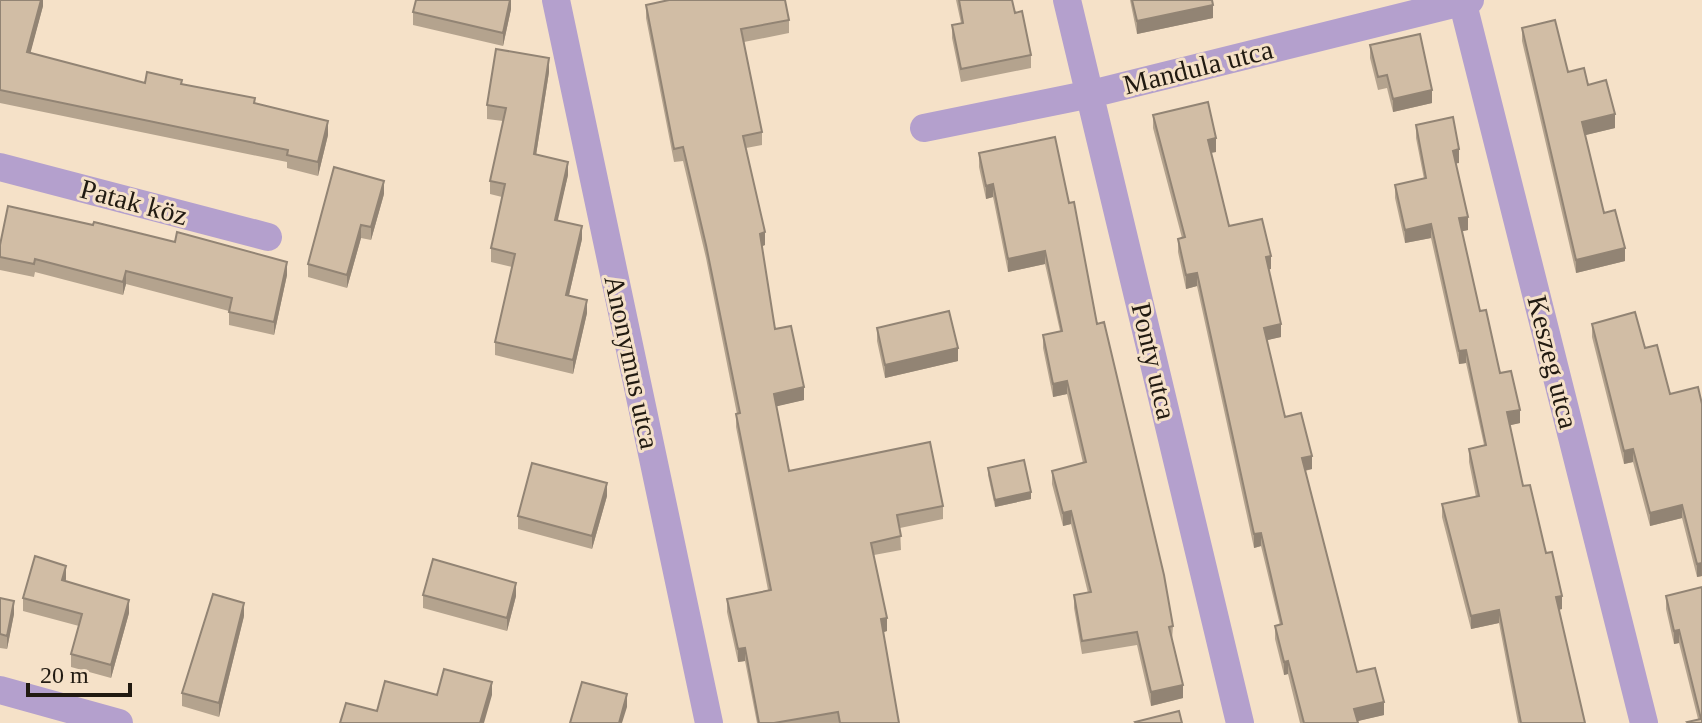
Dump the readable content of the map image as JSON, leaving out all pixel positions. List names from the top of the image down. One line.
{"streets":{"street":["Mandula utca","Patak köz","Ponty utca","Anonymus utca","Keszeg utca"]},"crossings":[["Mandula utca","Ponty utca"],["Mandula utca","Keszeg utca"]],"scale_bar":"20 m"}
